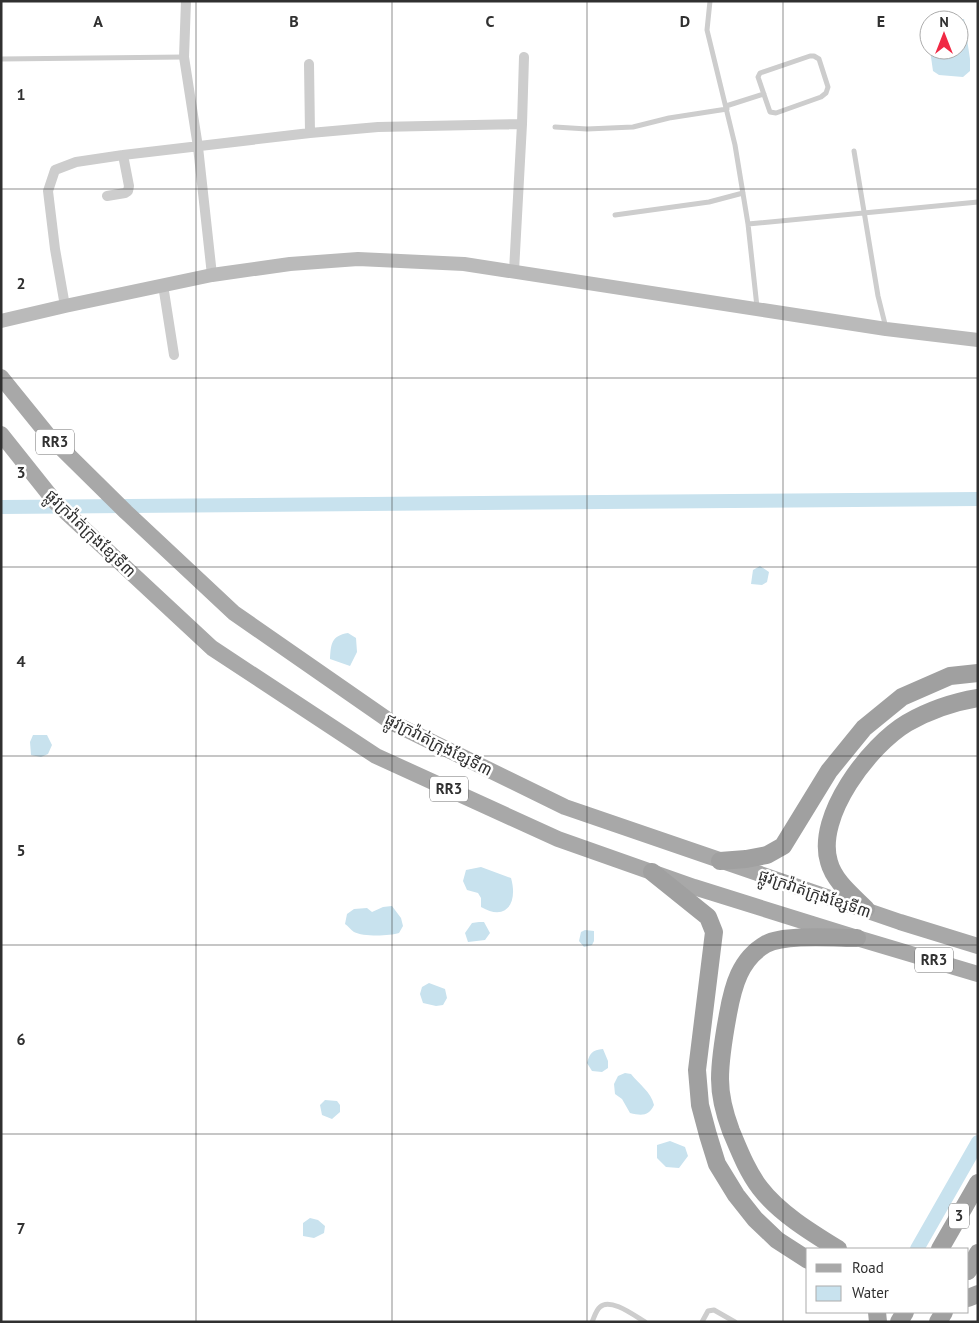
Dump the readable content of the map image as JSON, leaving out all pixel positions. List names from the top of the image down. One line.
{"streets":{"highway":["3"],"main road":["RR3","ផ្លូវក្រវ៉ាត់ក្រុងខ្សែទី៣"]},"legend":["Road","Water"],"north":"top","grid":{"columns":["A","B","C","D","E"],"rows":["1","2","3","4","5","6","7"]}}
